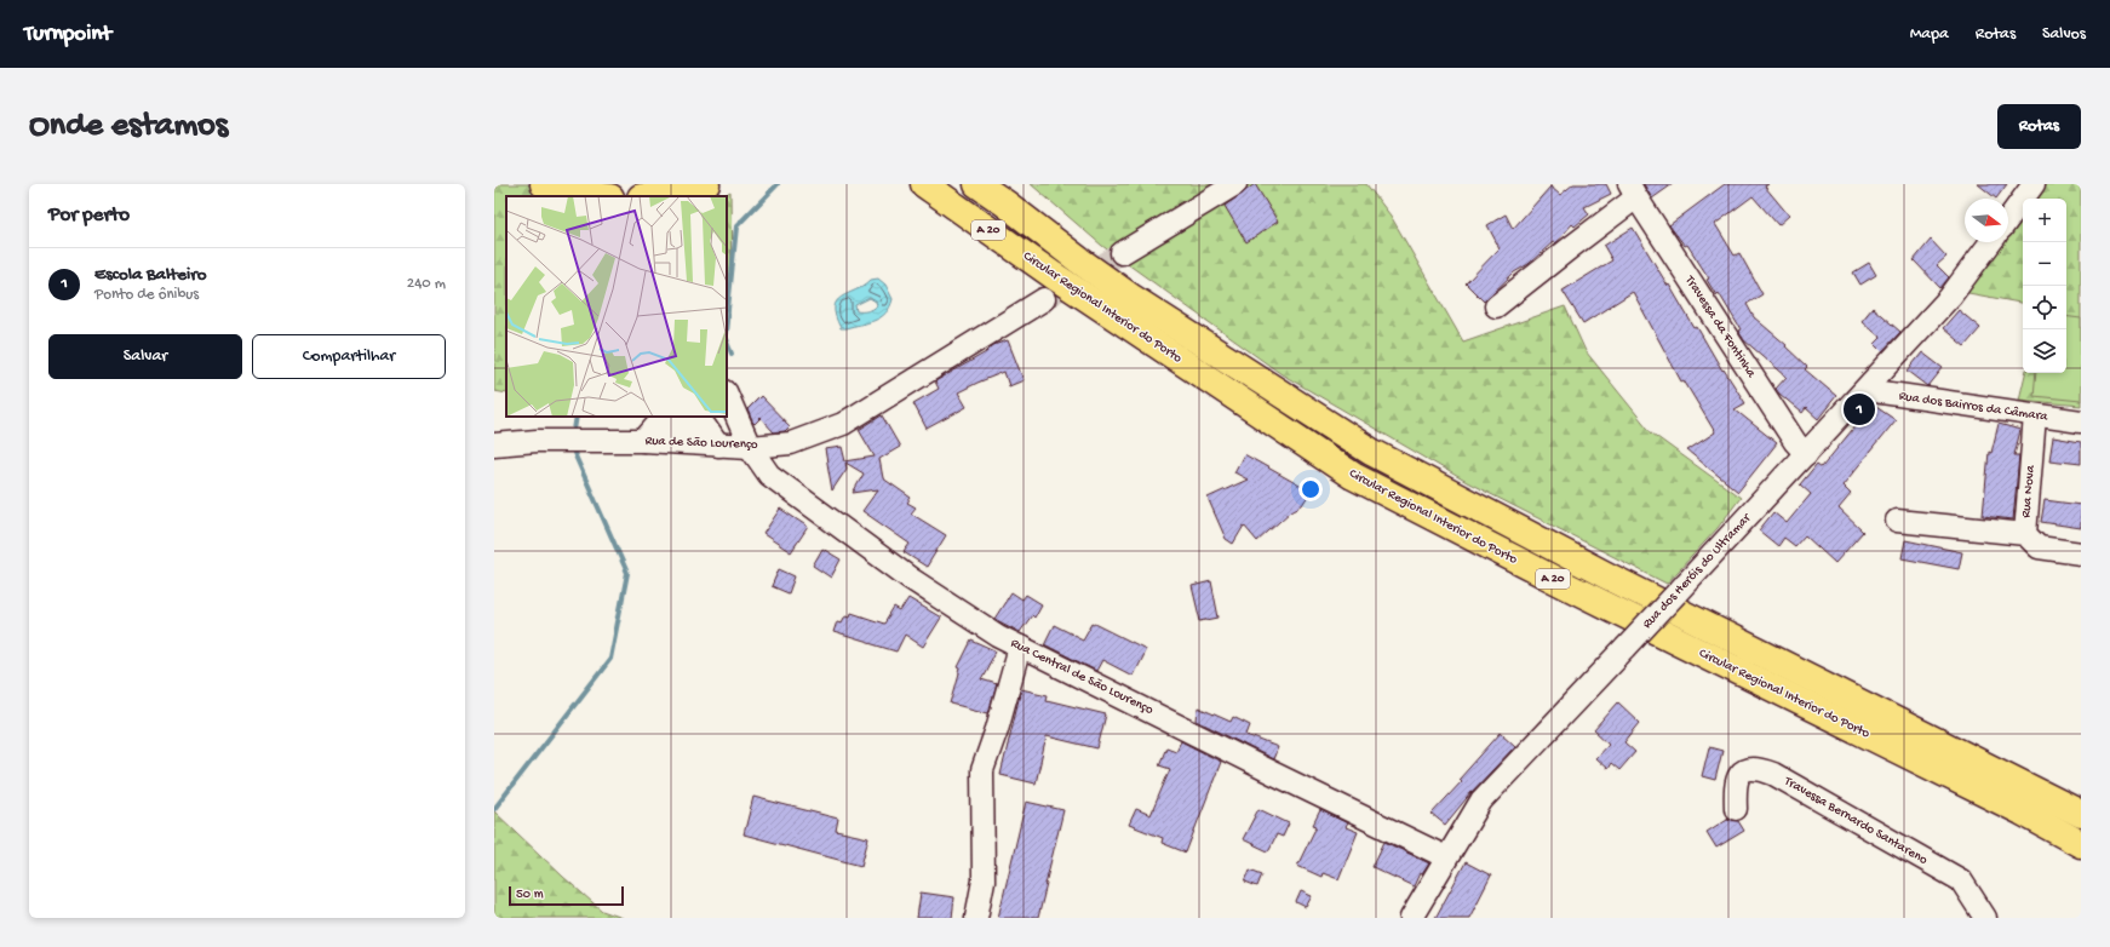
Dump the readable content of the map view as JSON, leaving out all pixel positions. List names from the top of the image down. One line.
{"streets":{"highway":["A 20","Circular Regional Interior do Porto"],"street":["Travessa da Fontinha","Rua dos Bairros da Câmara","Rua de São Lourenço","Rua Nova","Rua dos Heróis do Ultramar","Rua Central de São Lourenço","Travessa Bernardo Santareno"]},"crossings":[["Travessa da Fontinha","Rua dos Heróis do Ultramar"],["Rua dos Bairros da Câmara","Rua Nova"],["Rua dos Bairros da Câmara","Rua dos Heróis do Ultramar"],["Rua de São Lourenço","Rua Central de São Lourenço"],["Rua dos Heróis do Ultramar","Rua Central de São Lourenço"]],"scale_bar":"50 m","north":"right","page":{"header":"Turnpoint","nav":["Mapa","Rotas","Salvos"],"buttons":["Rotas",["Salvar","Compartilhar"]],"title":"Onde estamos","heading":"Por perto","map_buttons":["+","−"],"list":[{"mark":"1","name":"Escola Balteiro","note":"Ponto de ônibus","value":"240 m"}],"pins":"1","scale":"50 m"}}
